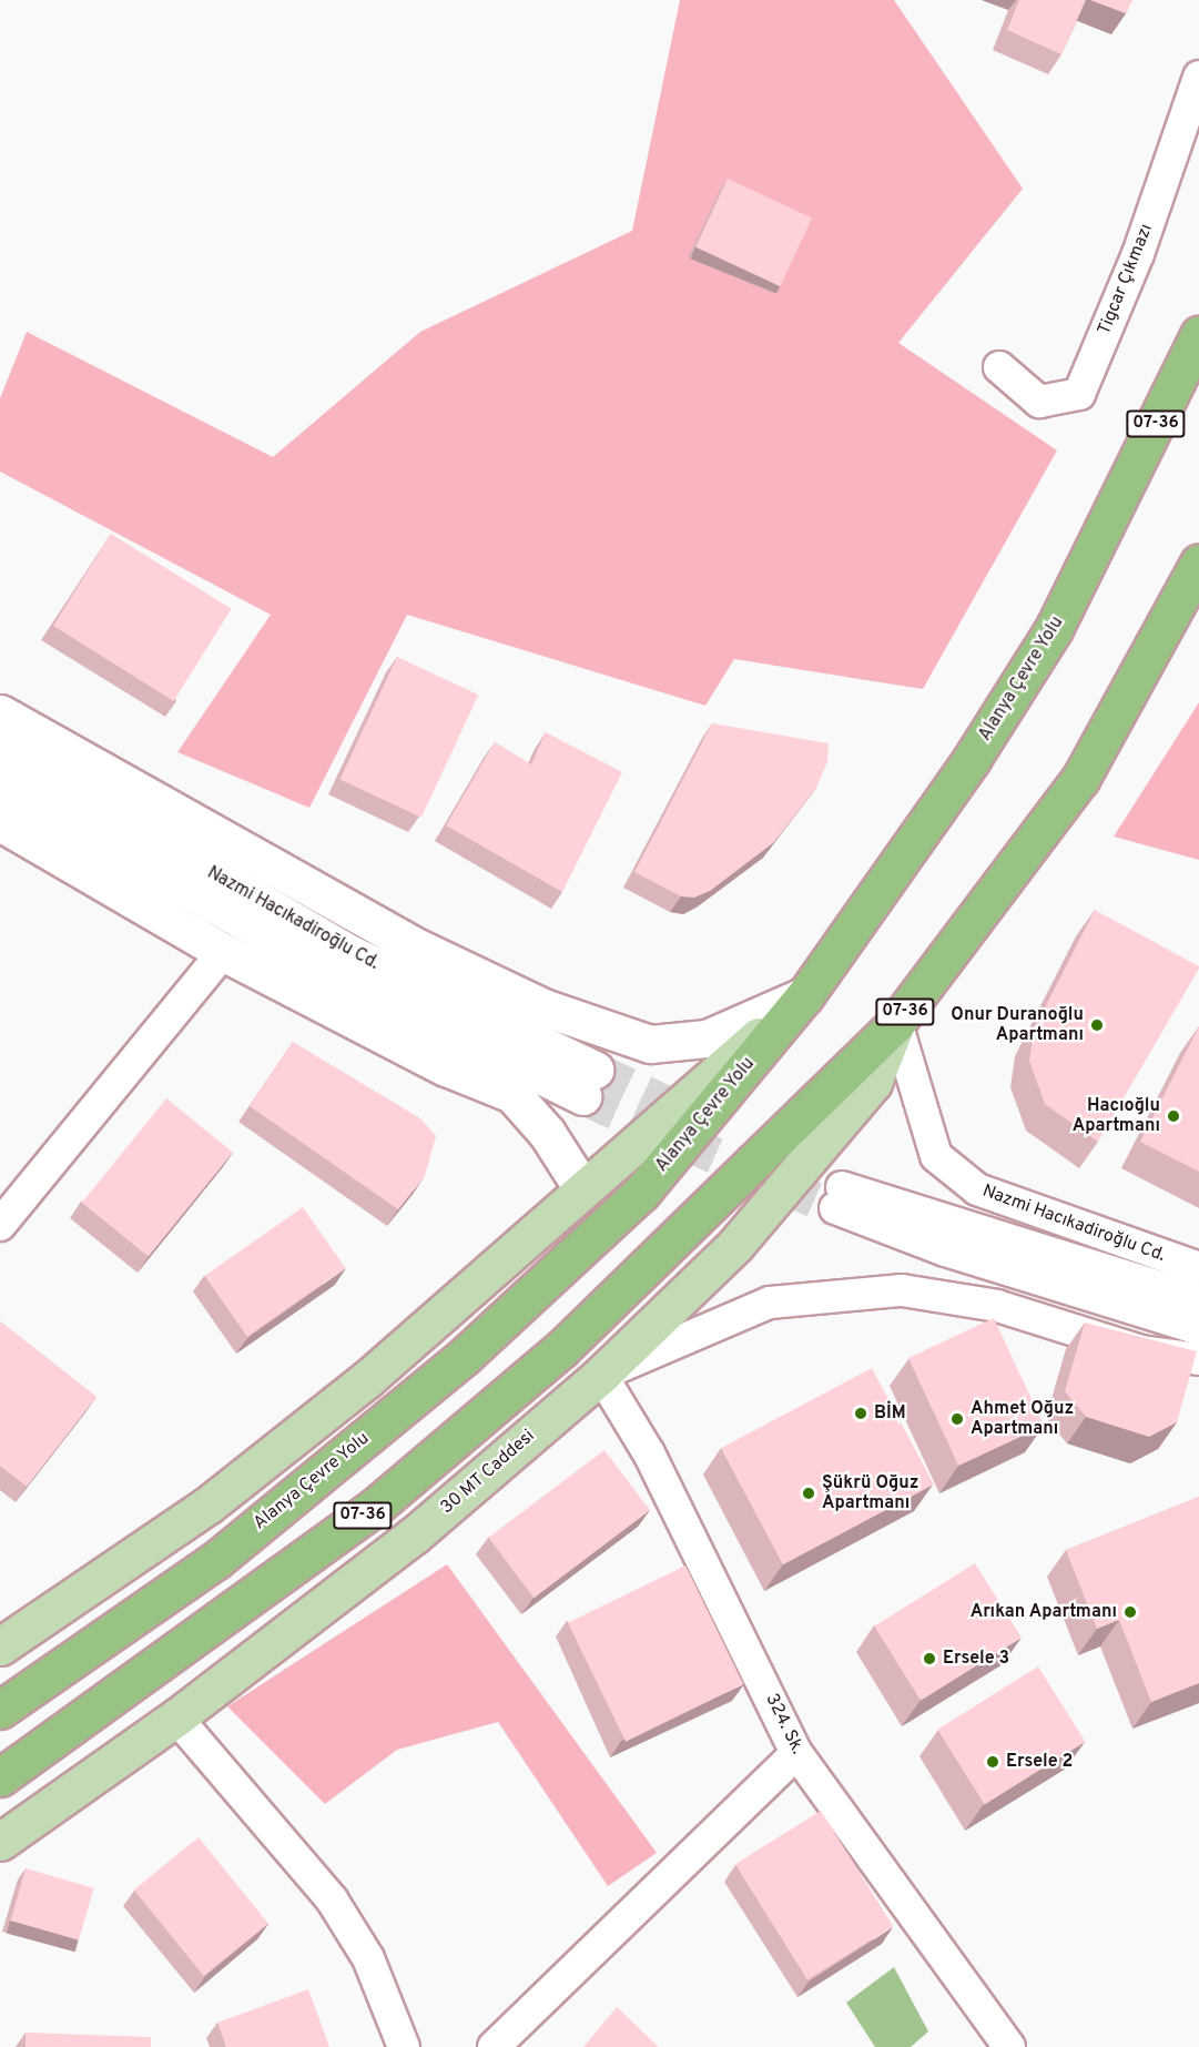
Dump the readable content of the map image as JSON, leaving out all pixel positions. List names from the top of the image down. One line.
{"streets":{"highway":["07-36","Alanya Çevre Yolu"],"main road":["30 MT Caddesi"],"street":["Tigcar Çıkmazı","Nazmi Hacıkadiroğlu Cd.","324. Sk."]},"crossings":[["07-36","Nazmi Hacıkadiroğlu Cd."],["07-36","30 MT Caddesi"],["Nazmi Hacıkadiroğlu Cd.","30 MT Caddesi"],["30 MT Caddesi","324. Sk."]],"places":["Onur Duranoğlu Apartmanı","Hacıoğlu Apartmanı","BİM","Ahmet Oğuz Apartmanı","Şükrü Oğuz Apartmanı","Arıkan Apartmanı","Ersele 3","Ersele 2"]}
